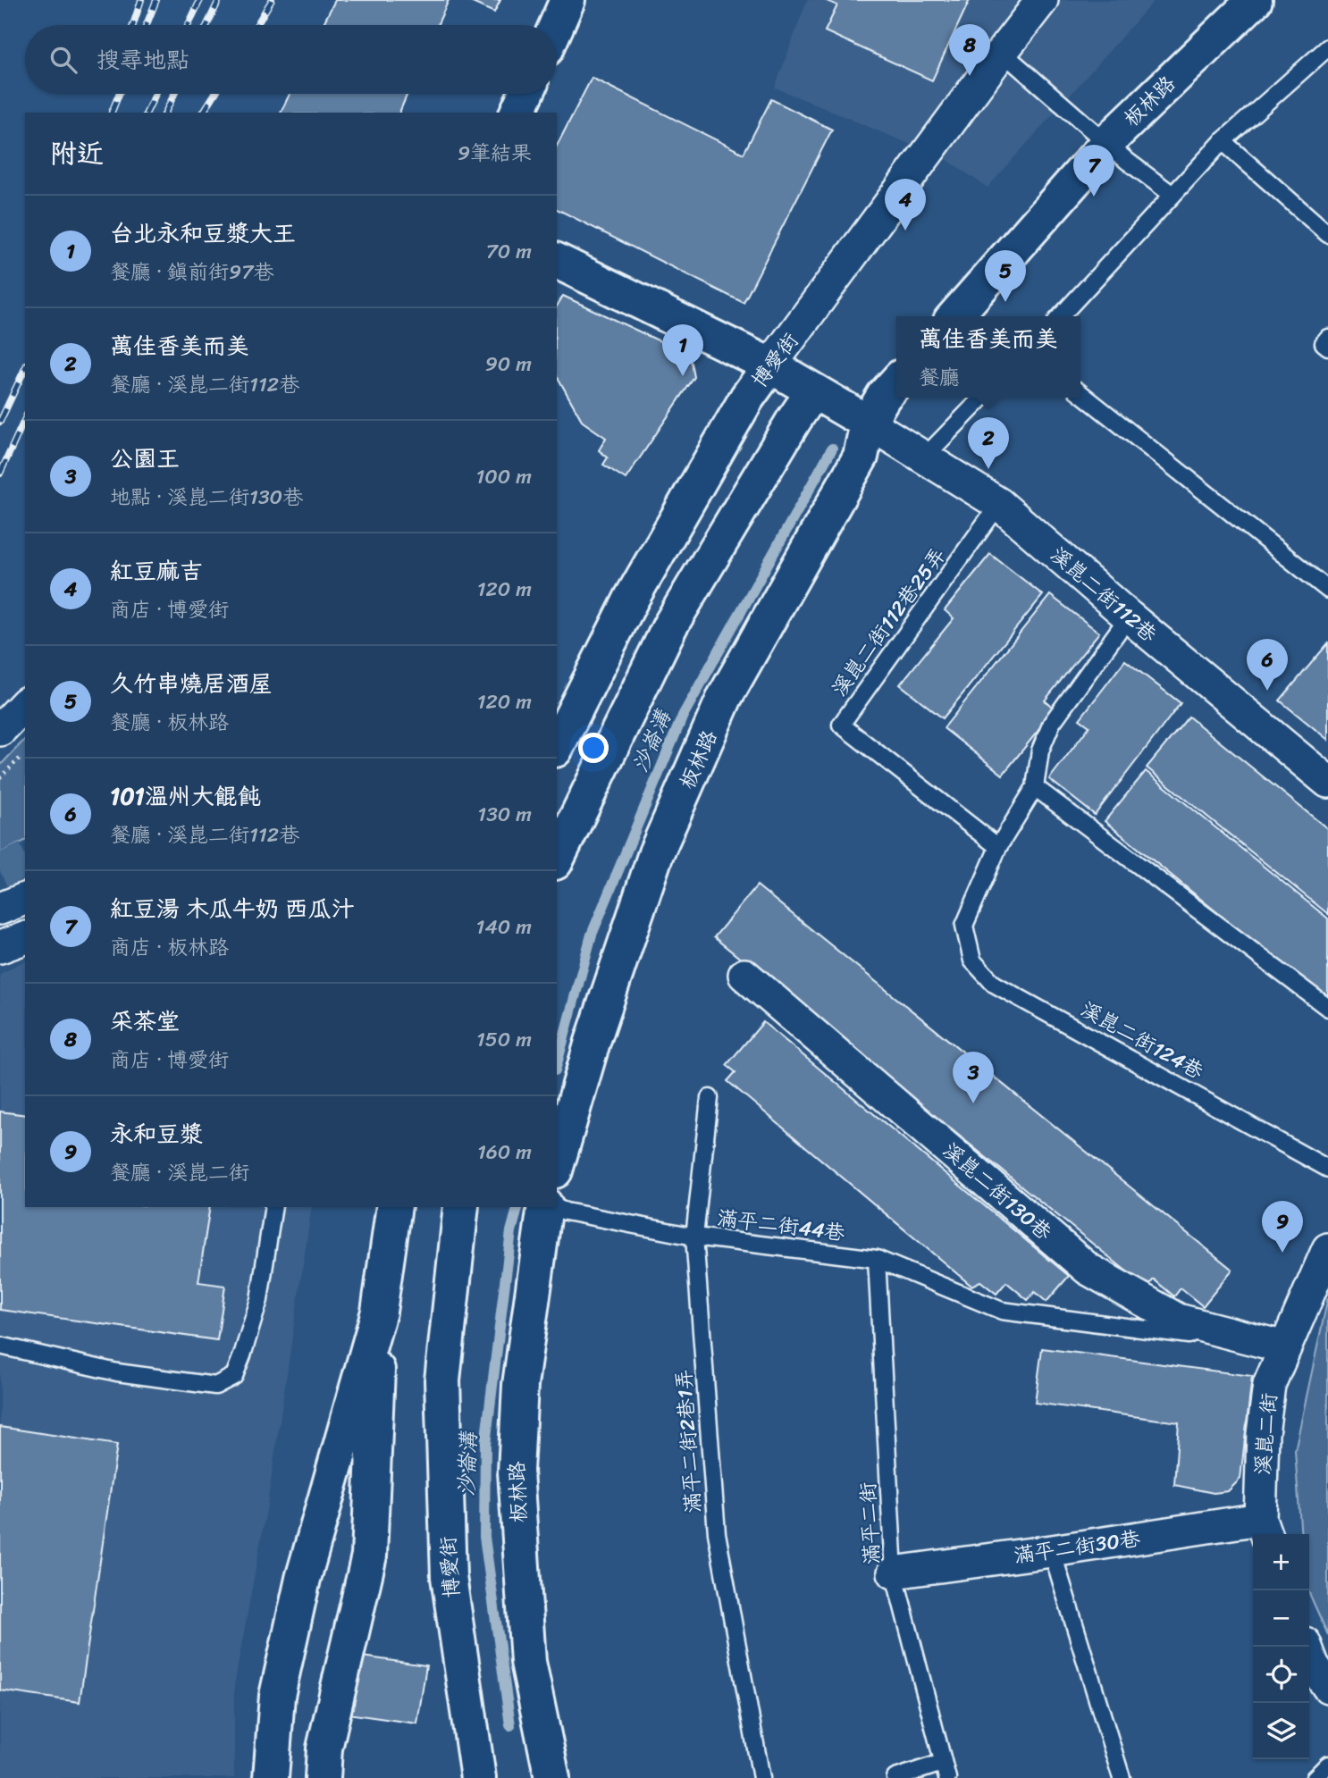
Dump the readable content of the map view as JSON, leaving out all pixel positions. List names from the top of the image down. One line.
{"streets":{"street":["板林路","博愛街","溪崑二街112巷","溪崑二街130巷","溪崑二街","滿平二街30巷"],"lane":["溪崑二街112巷25弄","溪崑二街124巷","滿平二街44巷","滿平二街2巷1弄","滿平二街"]},"crossings":[["板林路","溪崑二街112巷"],["溪崑二街112巷","溪崑二街112巷25弄"],["溪崑二街112巷25弄","溪崑二街124巷"],["溪崑二街130巷","滿平二街44巷"],["溪崑二街130巷","溪崑二街"],["滿平二街44巷","溪崑二街"],["滿平二街44巷","滿平二街2巷1弄"],["滿平二街44巷","滿平二街"],["溪崑二街","滿平二街30巷"],["滿平二街","滿平二街30巷"]],"water":["沙崙溝"],"page":{"pins":["8","7","4","5","1","2","6","3","9"],"search":"搜尋地點","heading":["附近","9筆結果"],"list":[{"mark":"1","name":"台北永和豆漿大王","note":"餐廳 · 鎮前街97巷","value":"70 m"},{"mark":"2","name":"萬佳香美而美","note":"餐廳 · 溪崑二街112巷","value":"90 m"},{"mark":"3","name":"公園王","note":"地點 · 溪崑二街130巷","value":"100 m"},{"mark":"4","name":"紅豆麻吉","note":"商店 · 博愛街","value":"120 m"},{"mark":"5","name":"久竹串燒居酒屋","note":"餐廳 · 板林路","value":"120 m"},{"mark":"6","name":"101溫州大餛飩","note":"餐廳 · 溪崑二街112巷","value":"130 m"},{"mark":"7","name":"紅豆湯 木瓜牛奶 西瓜汁","note":"商店 · 板林路","value":"140 m"},{"mark":"8","name":"采茶堂","note":"商店 · 博愛街","value":"150 m"},{"mark":"9","name":"永和豆漿","note":"餐廳 · 溪崑二街","value":"160 m"}],"popup":["萬佳香美而美","餐廳"],"map_buttons":["+","−"]}}
